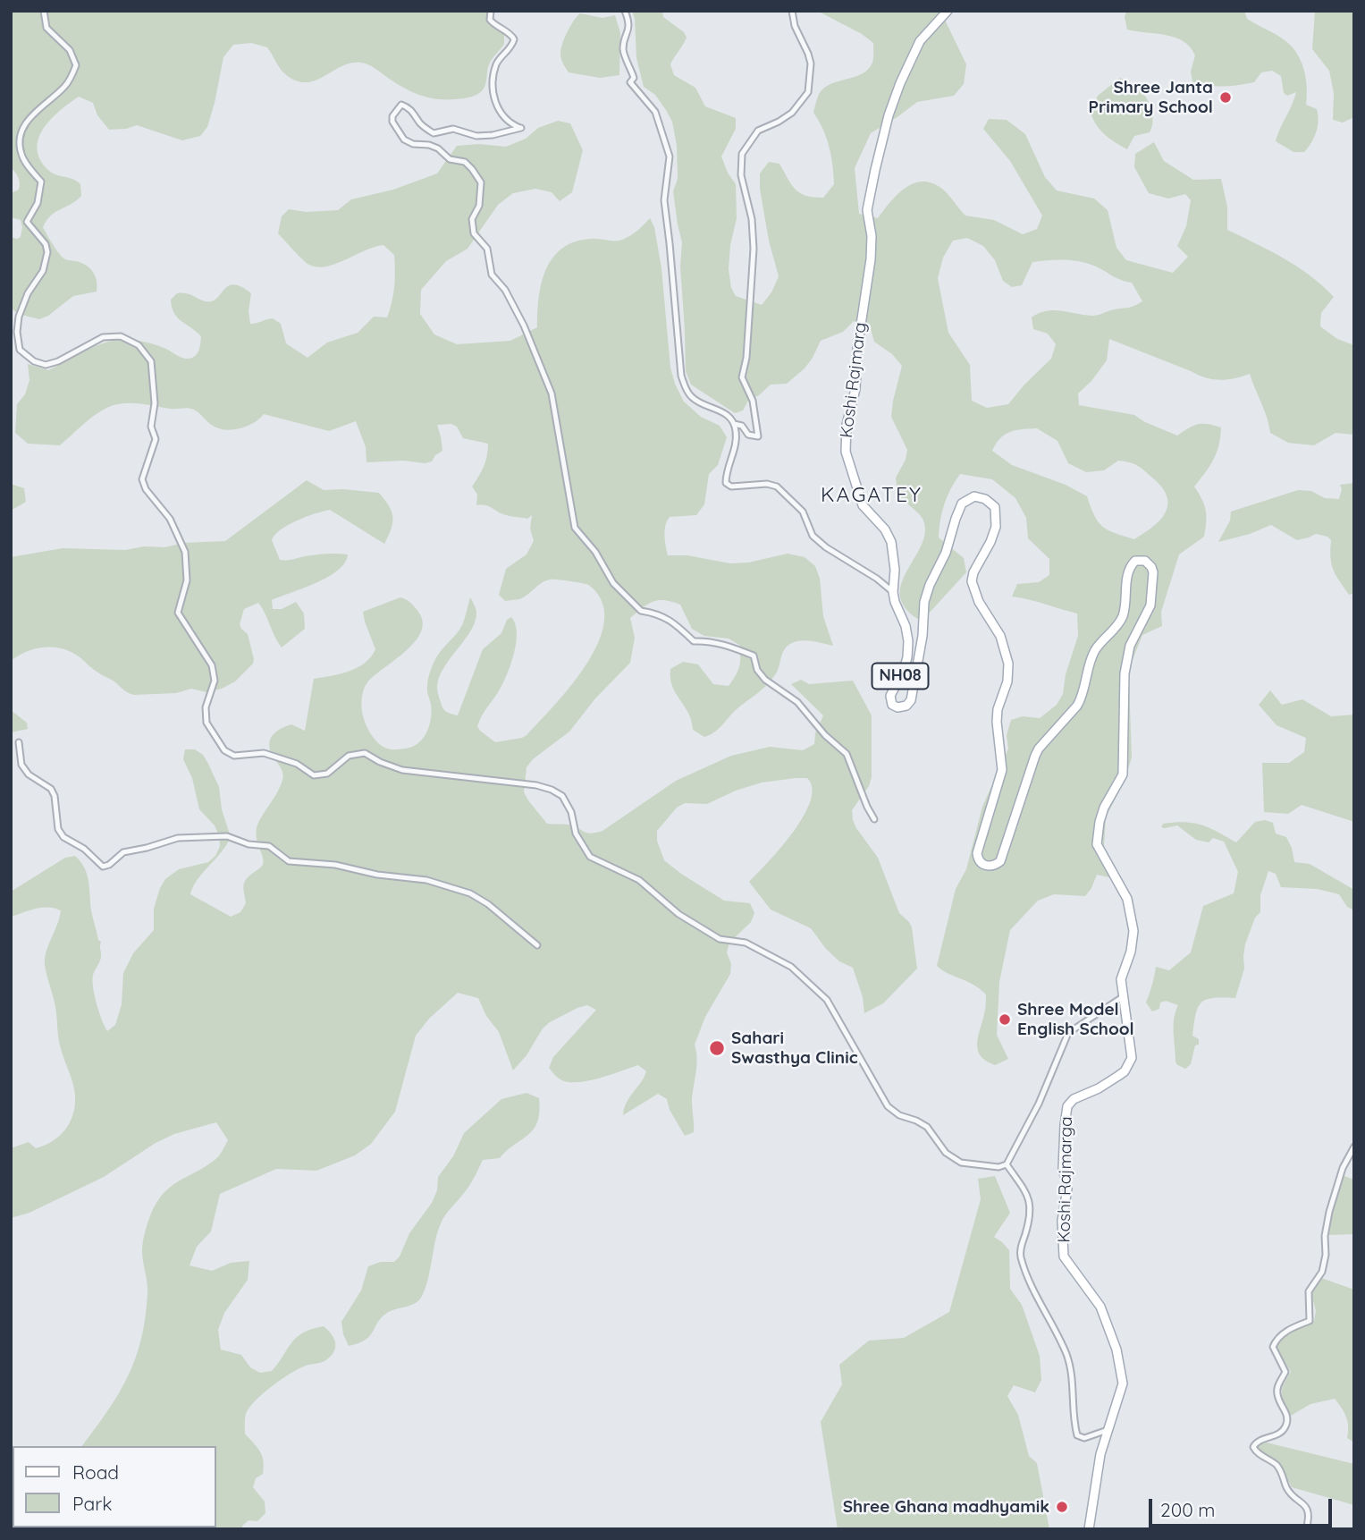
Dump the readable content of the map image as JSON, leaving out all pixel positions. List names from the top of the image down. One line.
{"streets":{"main road":["Koshi Rajmarg","NH08","Koshi Rajmarga"]},"crossings":[["Koshi Rajmarg","Koshi Rajmarga"]],"districts":["KAGATEY"],"places":["Shree Janta Primary School","Shree Model English School","Sahari Swasthya Clinic","Shree Ghana madhyamik"],"legend":["Road","Park"],"scale_bar":"200 m"}
